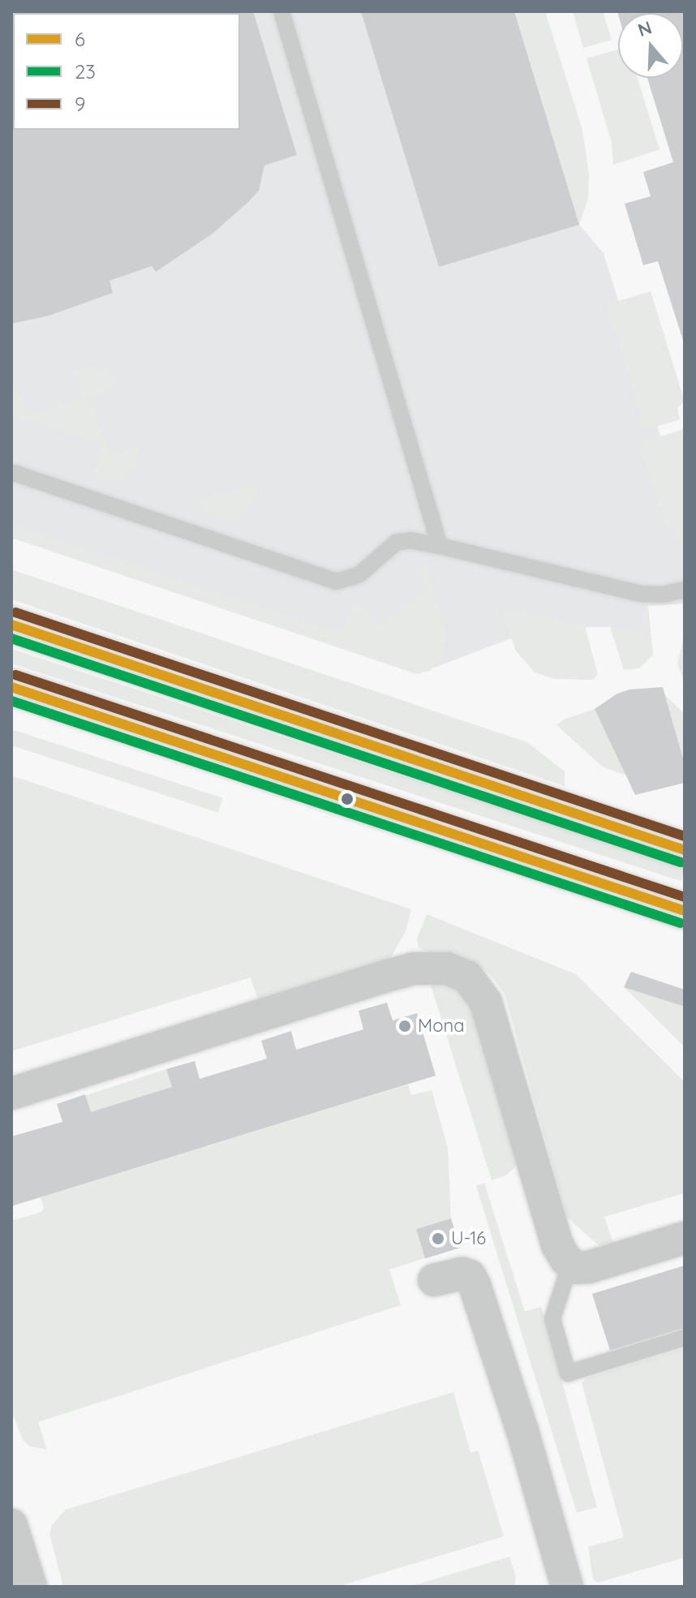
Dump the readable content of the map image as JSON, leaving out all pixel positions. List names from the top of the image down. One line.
{"places":["Mona","U-16"],"lines":["transit line 9","transit line 6","transit line 23"],"legend":["6","23","9"],"north":"top"}
